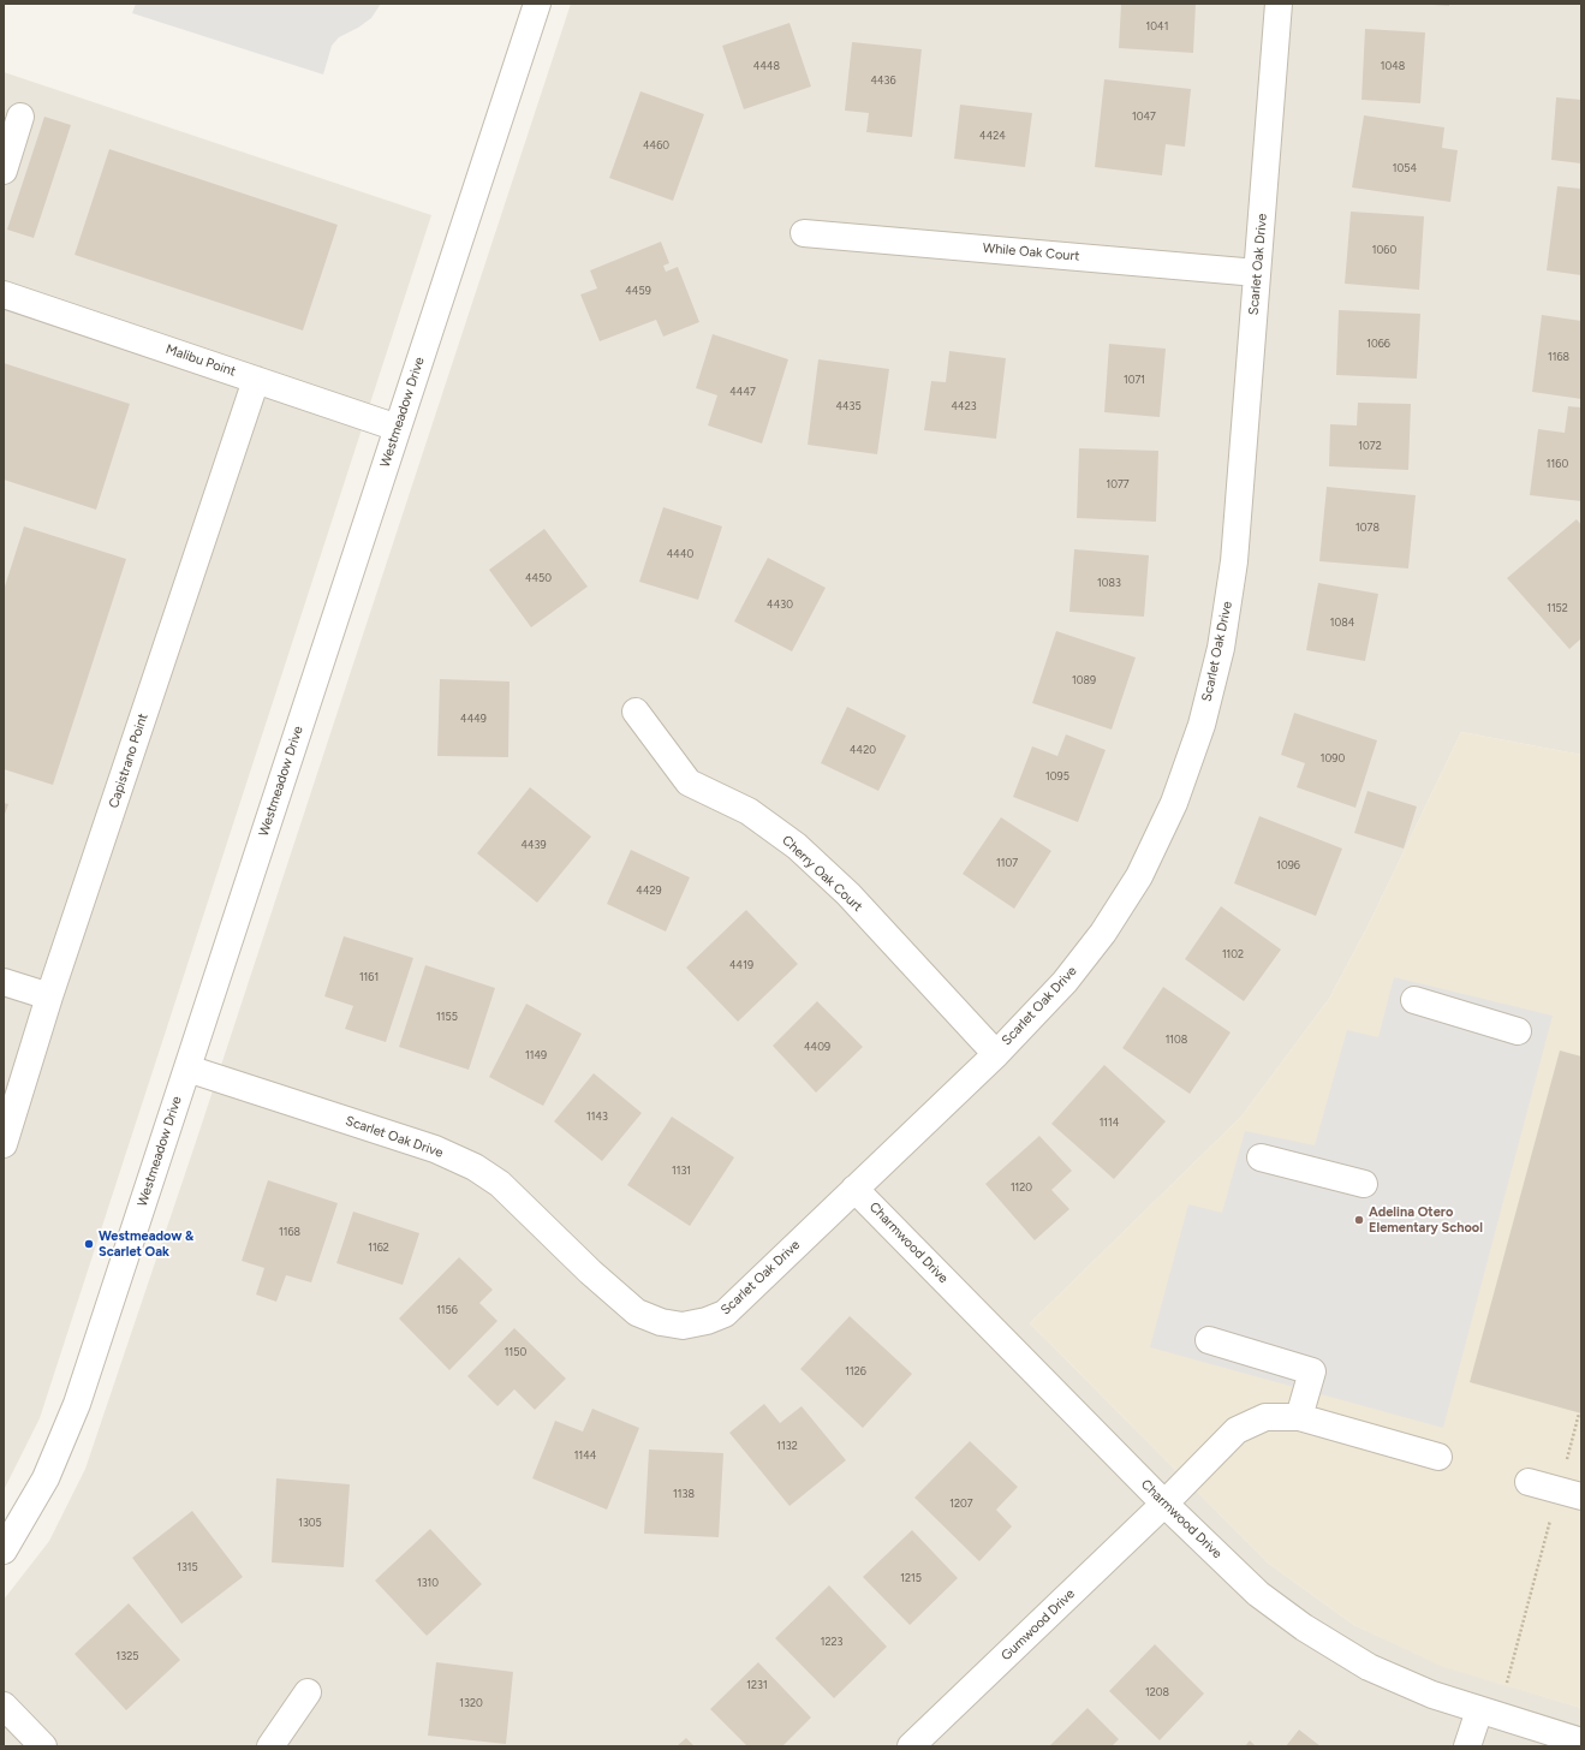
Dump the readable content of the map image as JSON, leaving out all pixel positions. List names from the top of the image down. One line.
{"streets":{"street":["While Oak Court","Scarlet Oak Drive","Malibu Point","Westmeadow Drive","Capistrano Point","Cherry Oak Court","Charmwood Drive","Gumwood Drive"]},"crossings":[["While Oak Court","Scarlet Oak Drive"],["Scarlet Oak Drive","Westmeadow Drive"],["Scarlet Oak Drive","Cherry Oak Court"],["Scarlet Oak Drive","Charmwood Drive"],["Malibu Point","Westmeadow Drive"],["Malibu Point","Capistrano Point"],["Charmwood Drive","Gumwood Drive"]],"places":["Adelina Otero Elementary School","Westmeadow & Scarlet Oak"],"house_numbers":["1041","4448","1048","4436","1047","4424","4460","1054","1060","4459","1066","1168","1071","4447","4435","4423","1072","1160","1077","1078","4440","4450","1083","4430","1152","1084","1089","4449","4420","1090","1095","4439","1107","1096","4429","1102","4419","1161","1155","1108","4409","1149","1143","1114","1131","1120","1168","1162","1156","1150","1126","1132","1144","1138","1207","1305","1315","1215","1310","1223","1325","1231","1208","1320"]}
